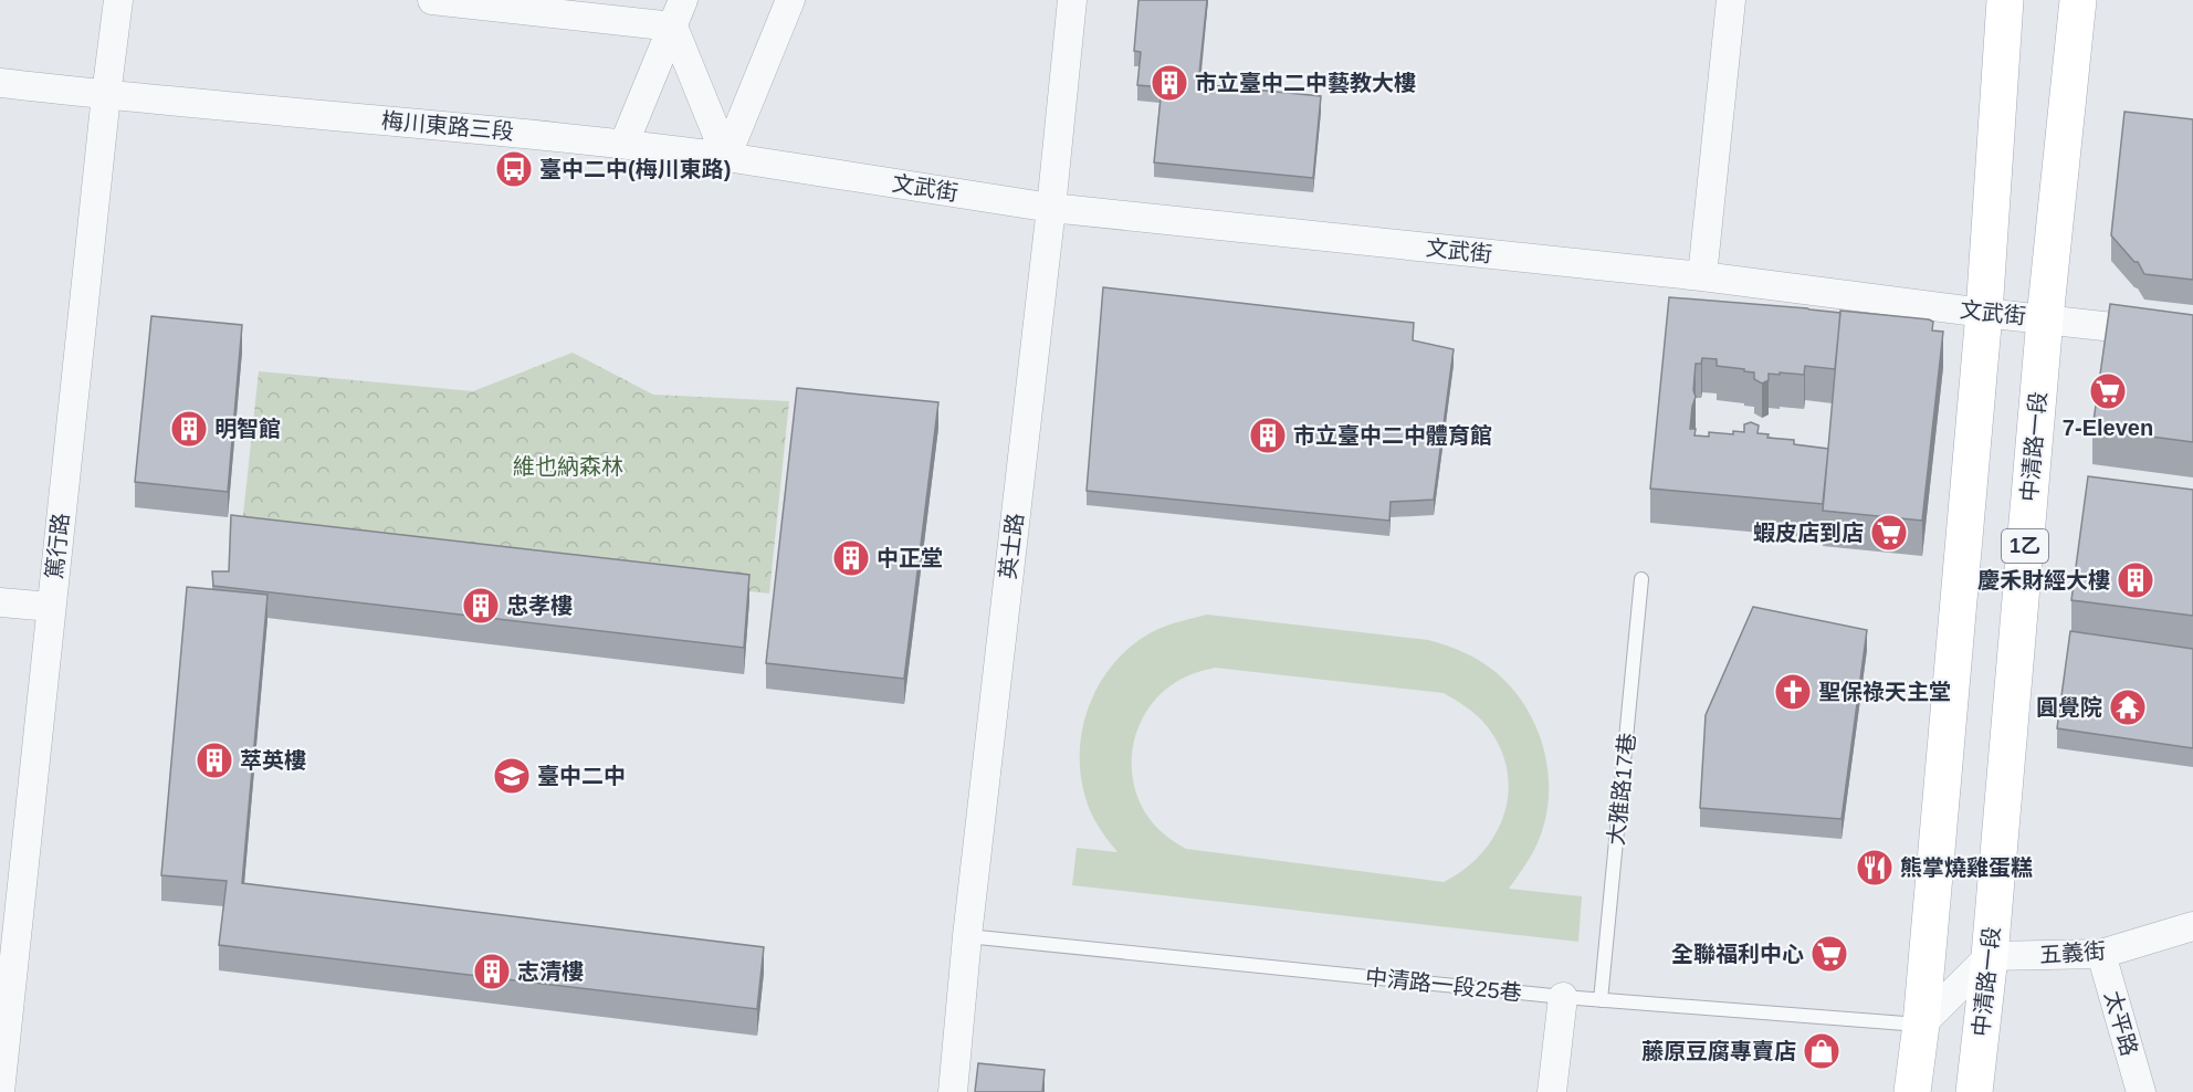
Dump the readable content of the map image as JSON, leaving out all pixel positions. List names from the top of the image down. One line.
{"streets":{"main road":["中清路一段","1乙"],"street":["梅川東路三段","文武街","篤行路","英士路","五義街","太平路"],"lane":["大雅路17巷","中清路一段25巷"]},"crossings":[["梅川東路三段","文武街"],["梅川東路三段","篤行路"],["文武街","中清路一段"],["文武街","英士路"],["中清路一段","五義街"],["英士路","中清路一段25巷"],["大雅路17巷","中清路一段25巷"],["五義街","太平路"]],"parks":["維也納森林"],"places":{"building":["市立臺中二中藝教大樓","明智館","市立臺中二中體育館","中正堂","慶禾財經大樓","忠孝樓","萃英樓","志清樓"],"bus stop":["臺中二中(梅川東路)"],"supermarket":["7-Eleven","蝦皮店到店","全聯福利中心"],"church":["聖保祿天主堂"],"temple":["圓覺院"],"school or university":["臺中二中"],"restaurant":["熊掌燒雞蛋糕"],"shop":["藤原豆腐專賣店"]}}
